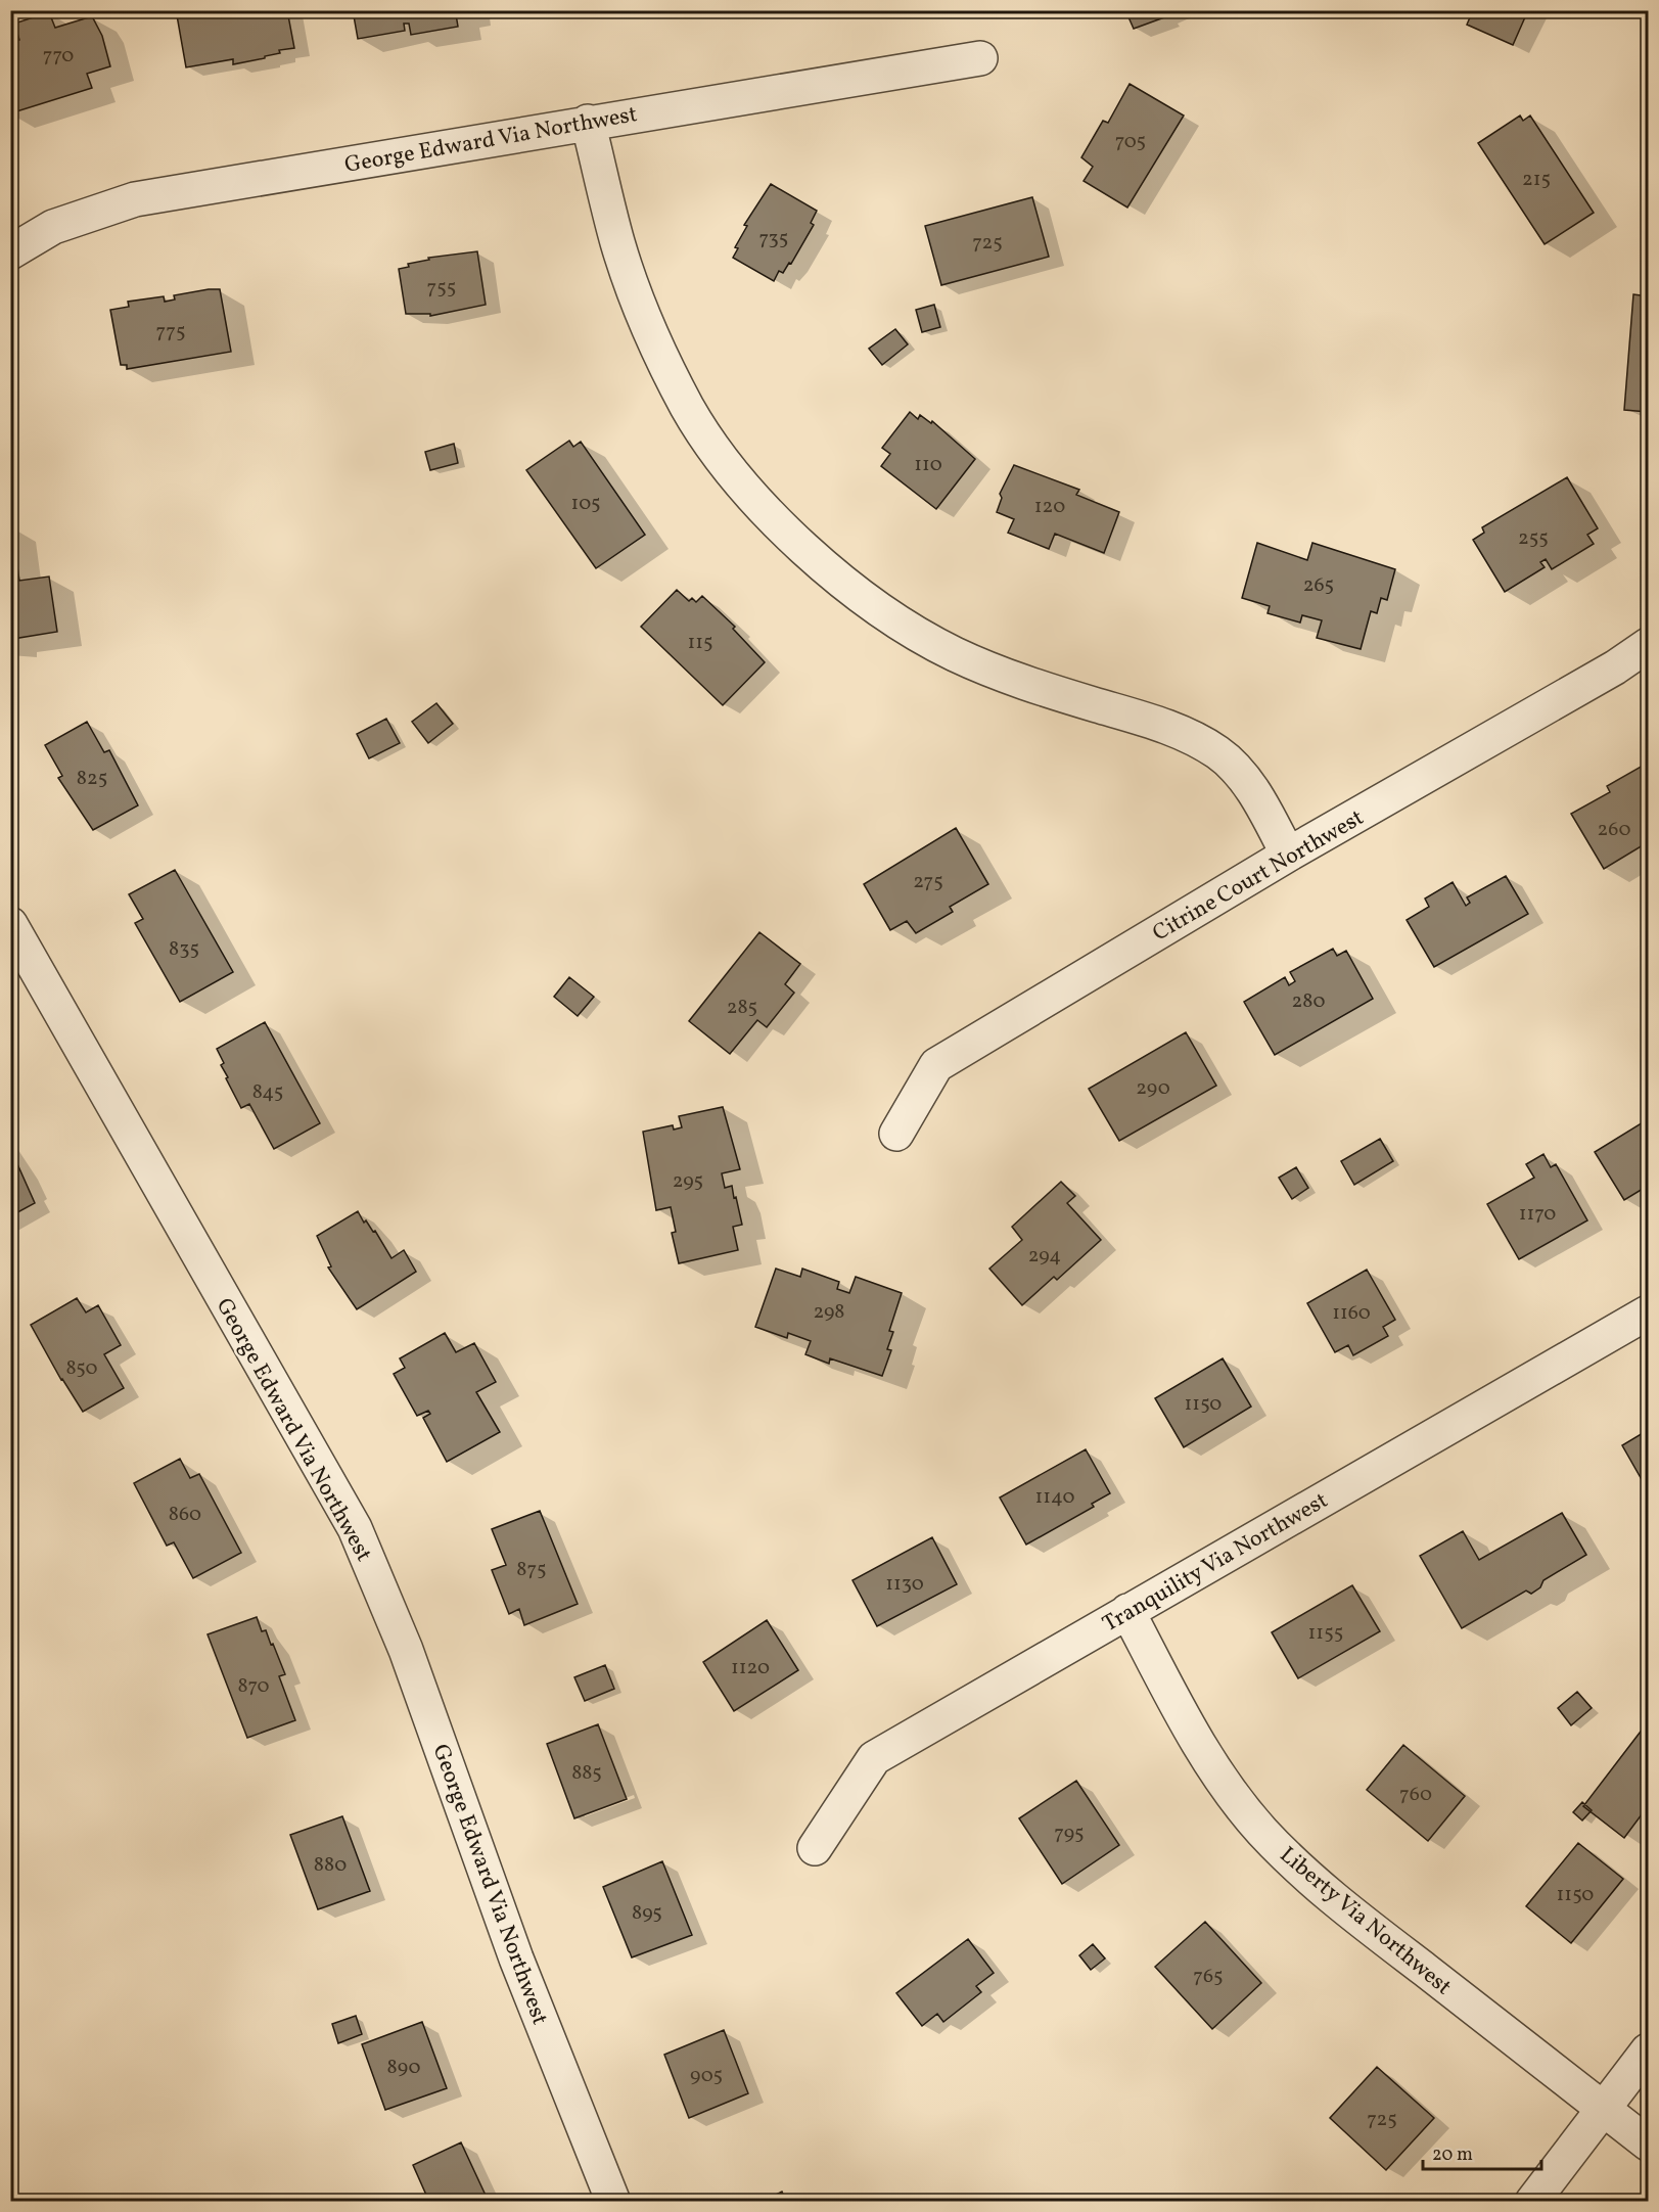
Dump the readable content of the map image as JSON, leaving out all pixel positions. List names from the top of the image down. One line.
{"streets":{"street":["George Edward Via Northwest","Citrine Court Northwest","Tranquility Via Northwest","Liberty Via Northwest"]},"crossings":[["Tranquility Via Northwest","Liberty Via Northwest"]],"house_numbers":["770","705","215","735","725","755","775","110","105","120","255","265","115","825","260","275","835","280","285","290","845","295","1170","294","298","1160","850","1150","1140","860","875","1130","1155","1120","870","885","760","795","880","1150","895","765","890","905","725"],"scale_bar":"20 m"}
